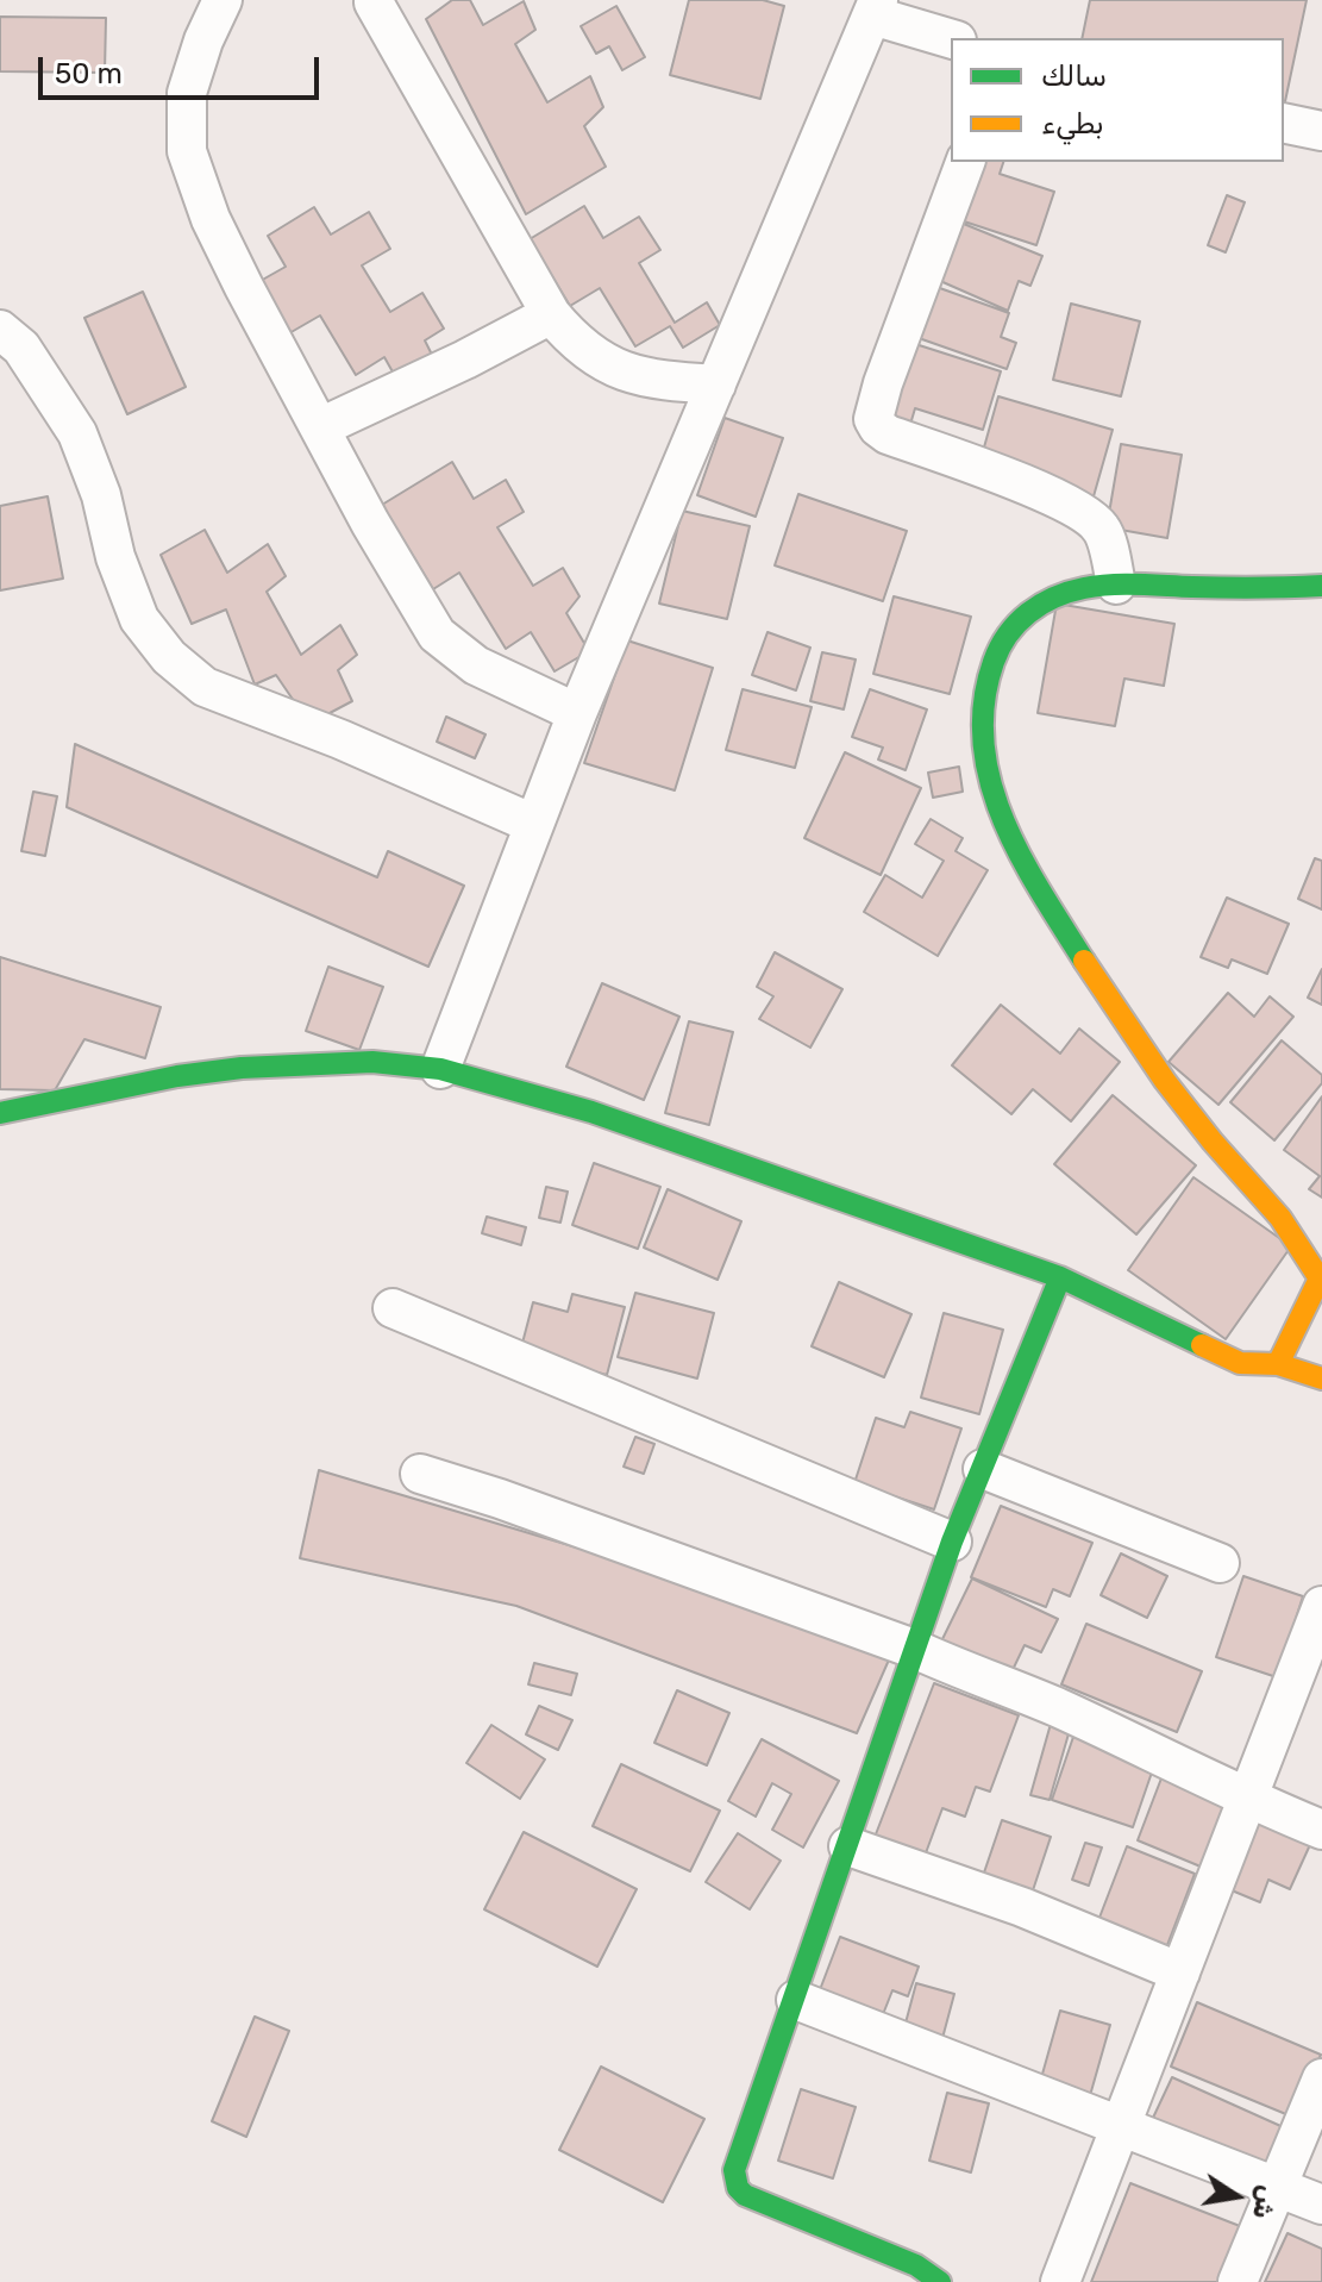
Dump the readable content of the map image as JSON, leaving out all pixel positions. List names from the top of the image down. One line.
{"legend":["سالك","بطيء"],"scale_bar":"50 m","north":"right"}
